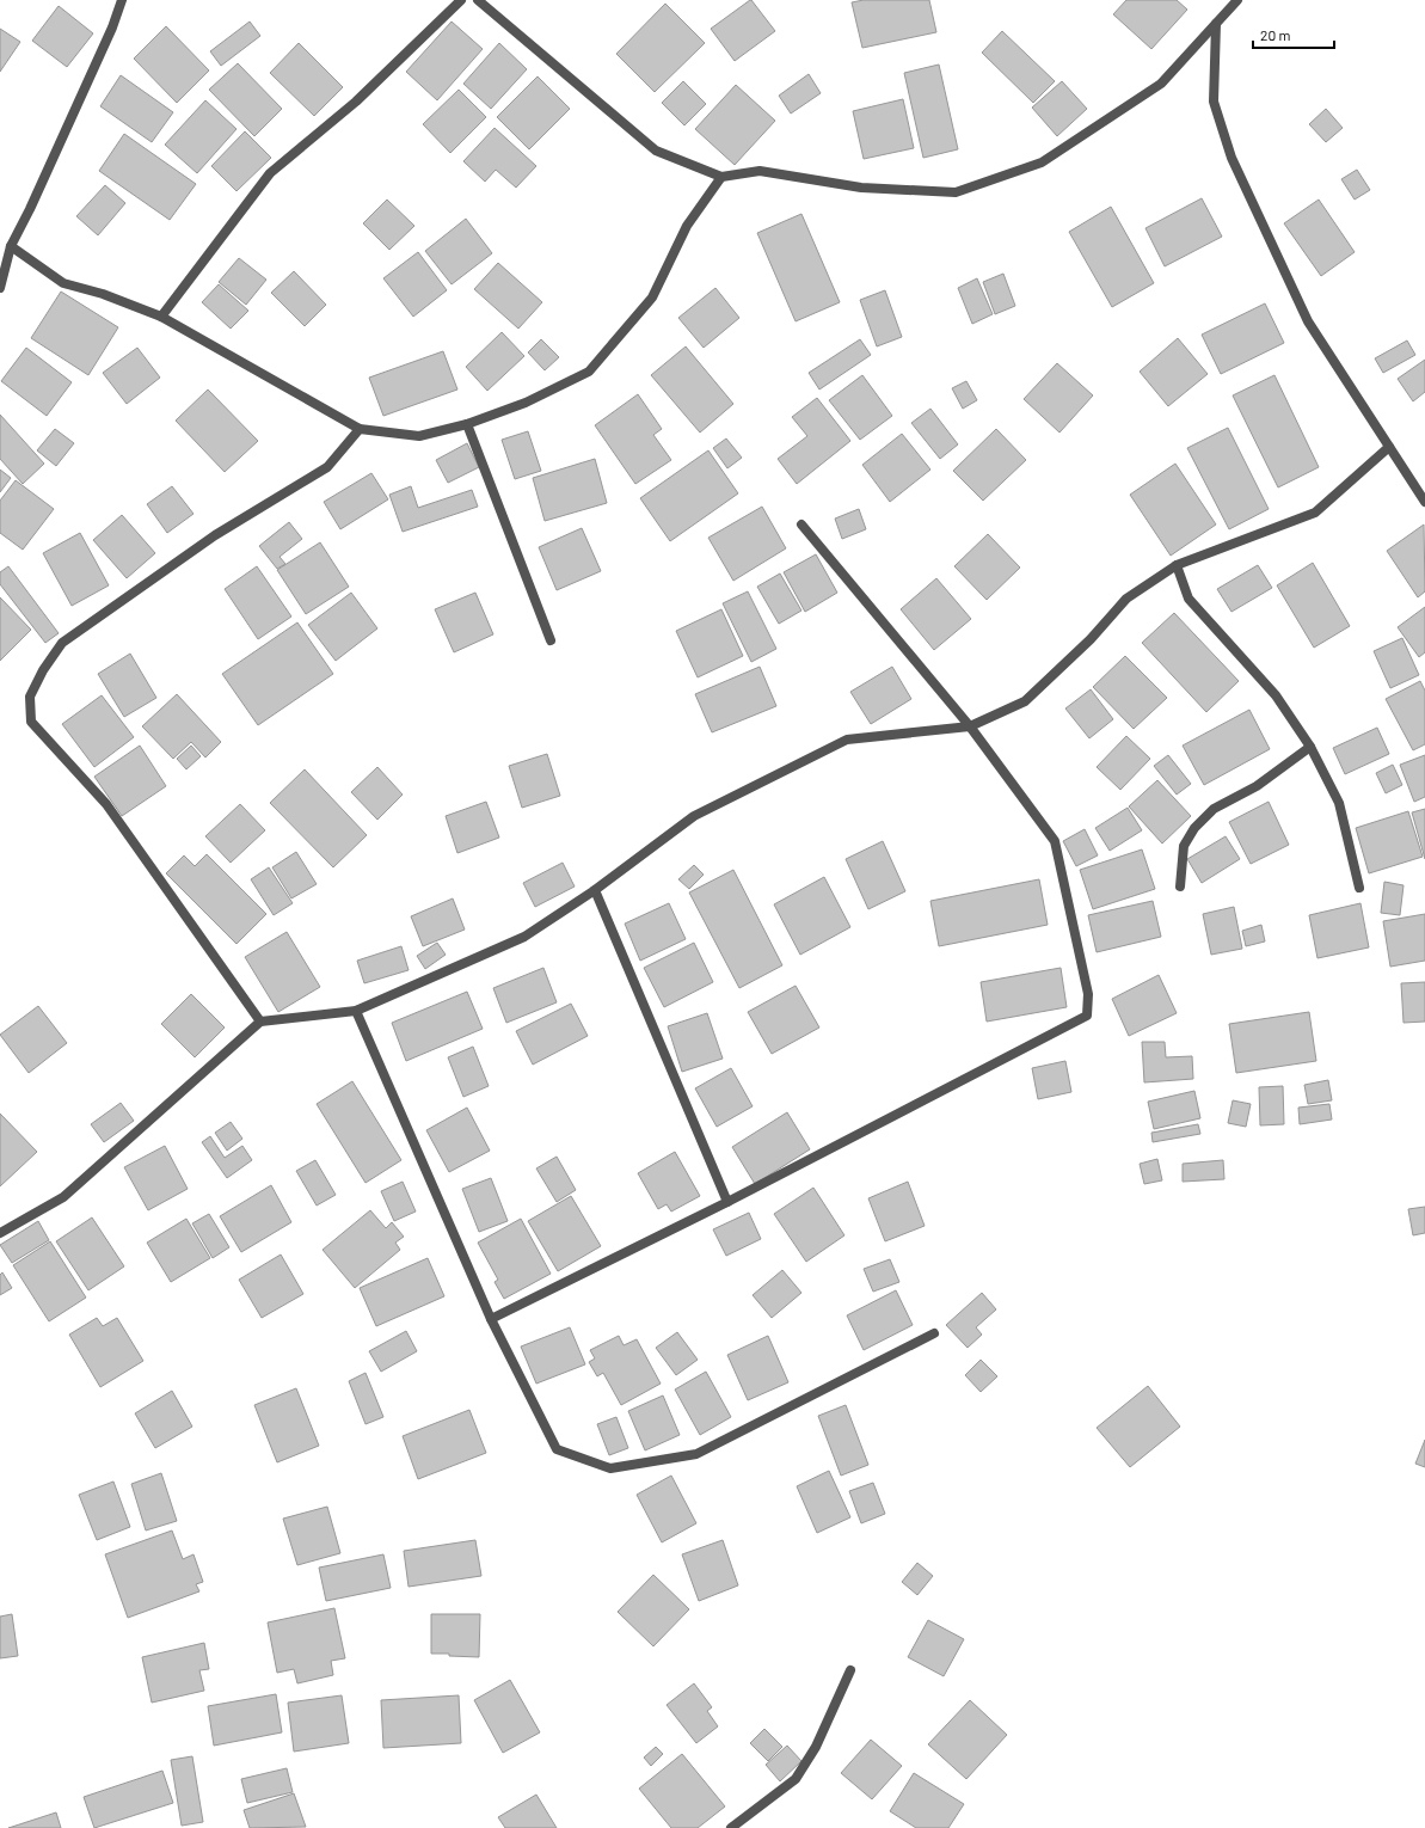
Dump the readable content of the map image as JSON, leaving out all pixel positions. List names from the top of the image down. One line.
{"scale_bar":"20 m"}
